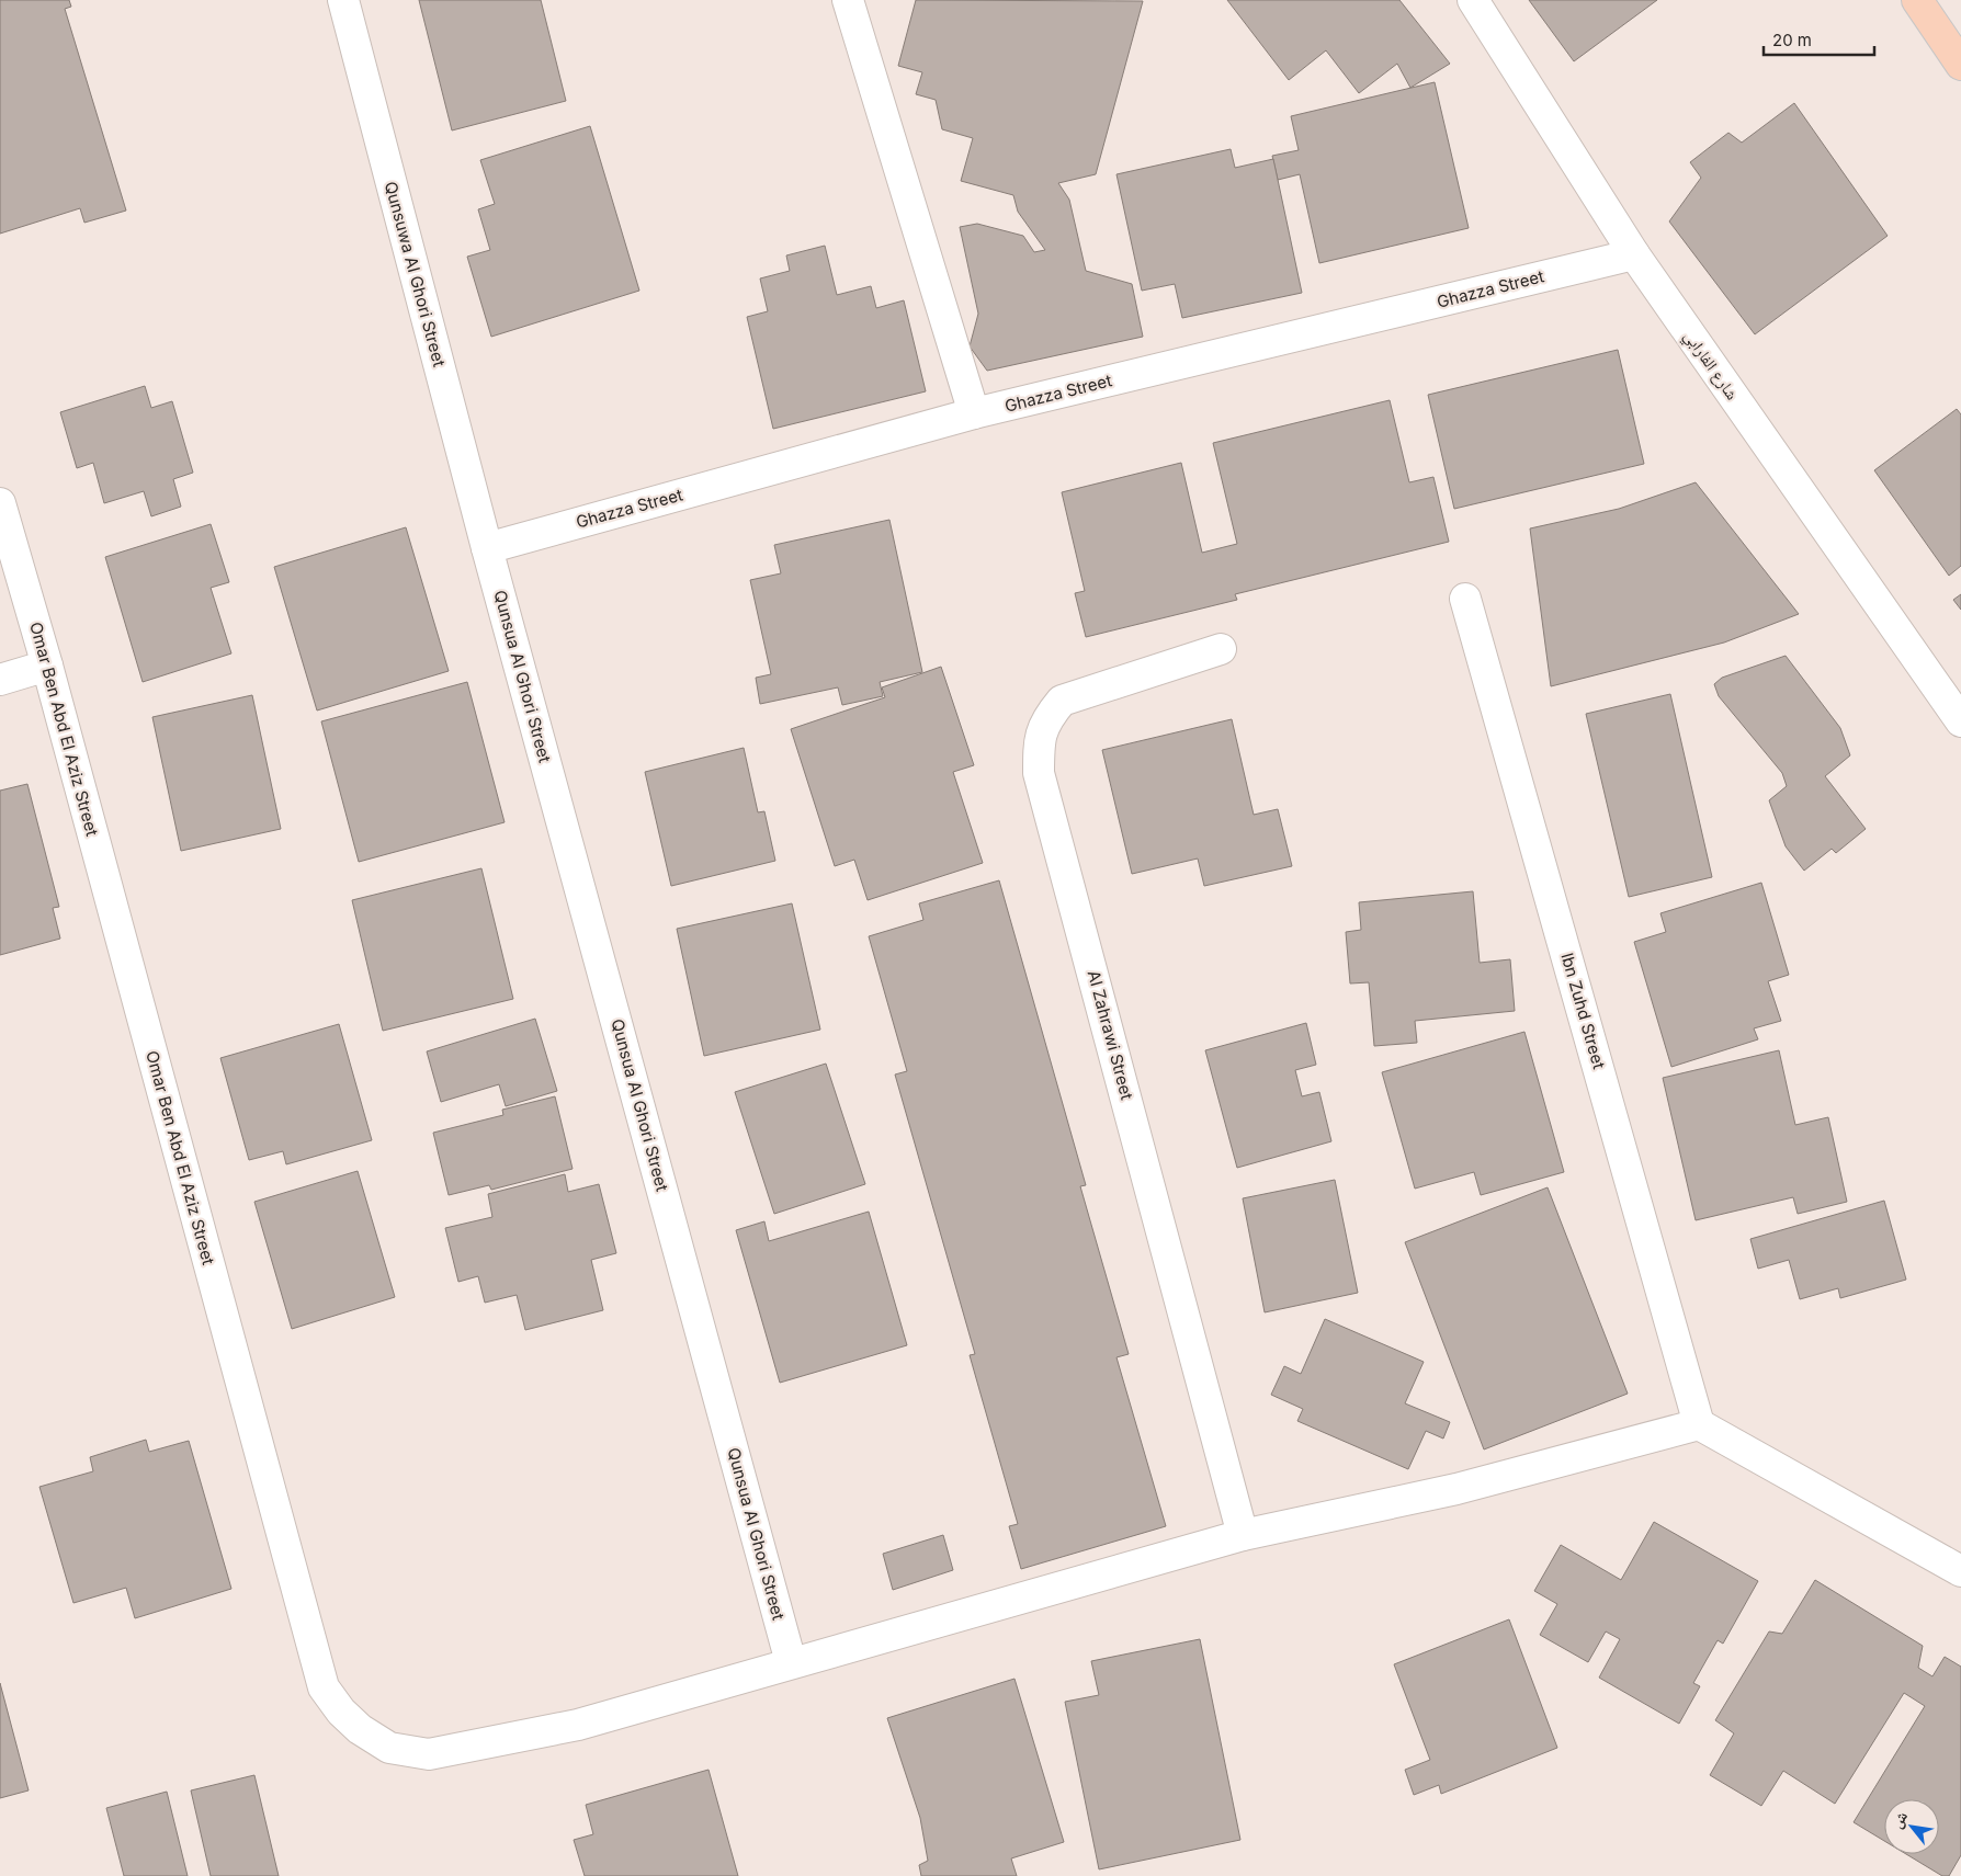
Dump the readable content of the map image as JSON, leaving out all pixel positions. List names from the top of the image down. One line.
{"streets":{"street":["Qunsuwa Al Ghori Street","Ghazza Street","شارع الفارابي","Qunsua Al Ghori Street","Omar Ben Abd El Aziz Street","Ibn Zuhd Street","Al Zahrawi Street"]},"crossings":[["Qunsuwa Al Ghori Street","Ghazza Street"],["Qunsuwa Al Ghori Street","Qunsua Al Ghori Street"],["Ghazza Street","شارع الفارابي"],["Ghazza Street","Qunsua Al Ghori Street"],["Qunsua Al Ghori Street","Omar Ben Abd El Aziz Street"]],"scale_bar":"20 m","north":"top left"}
